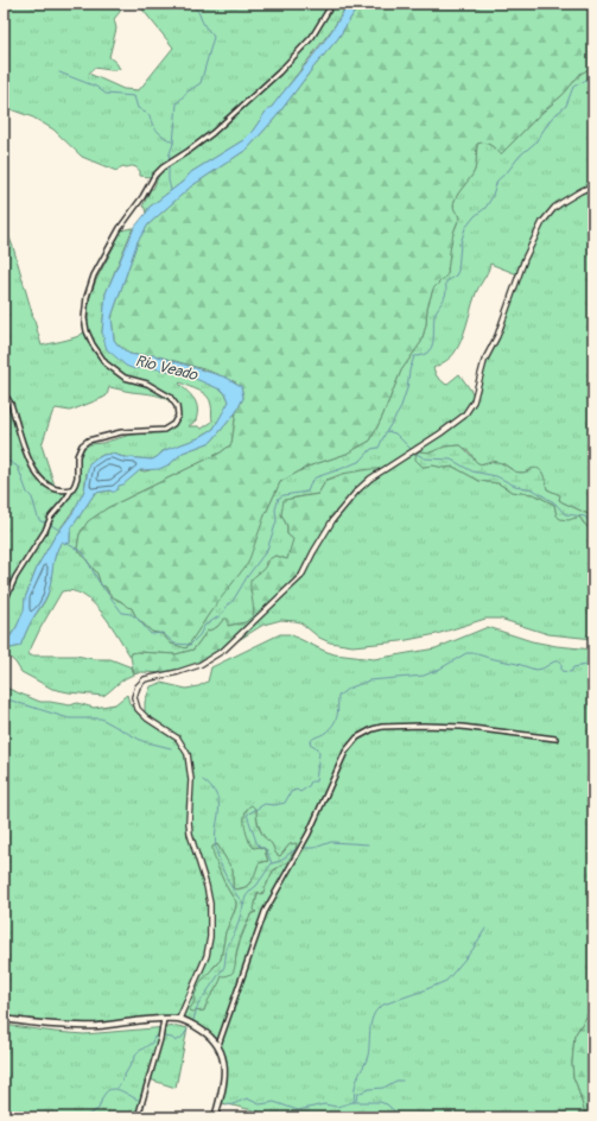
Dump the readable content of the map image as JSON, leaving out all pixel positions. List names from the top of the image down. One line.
{"water":["Rio Veado"]}
